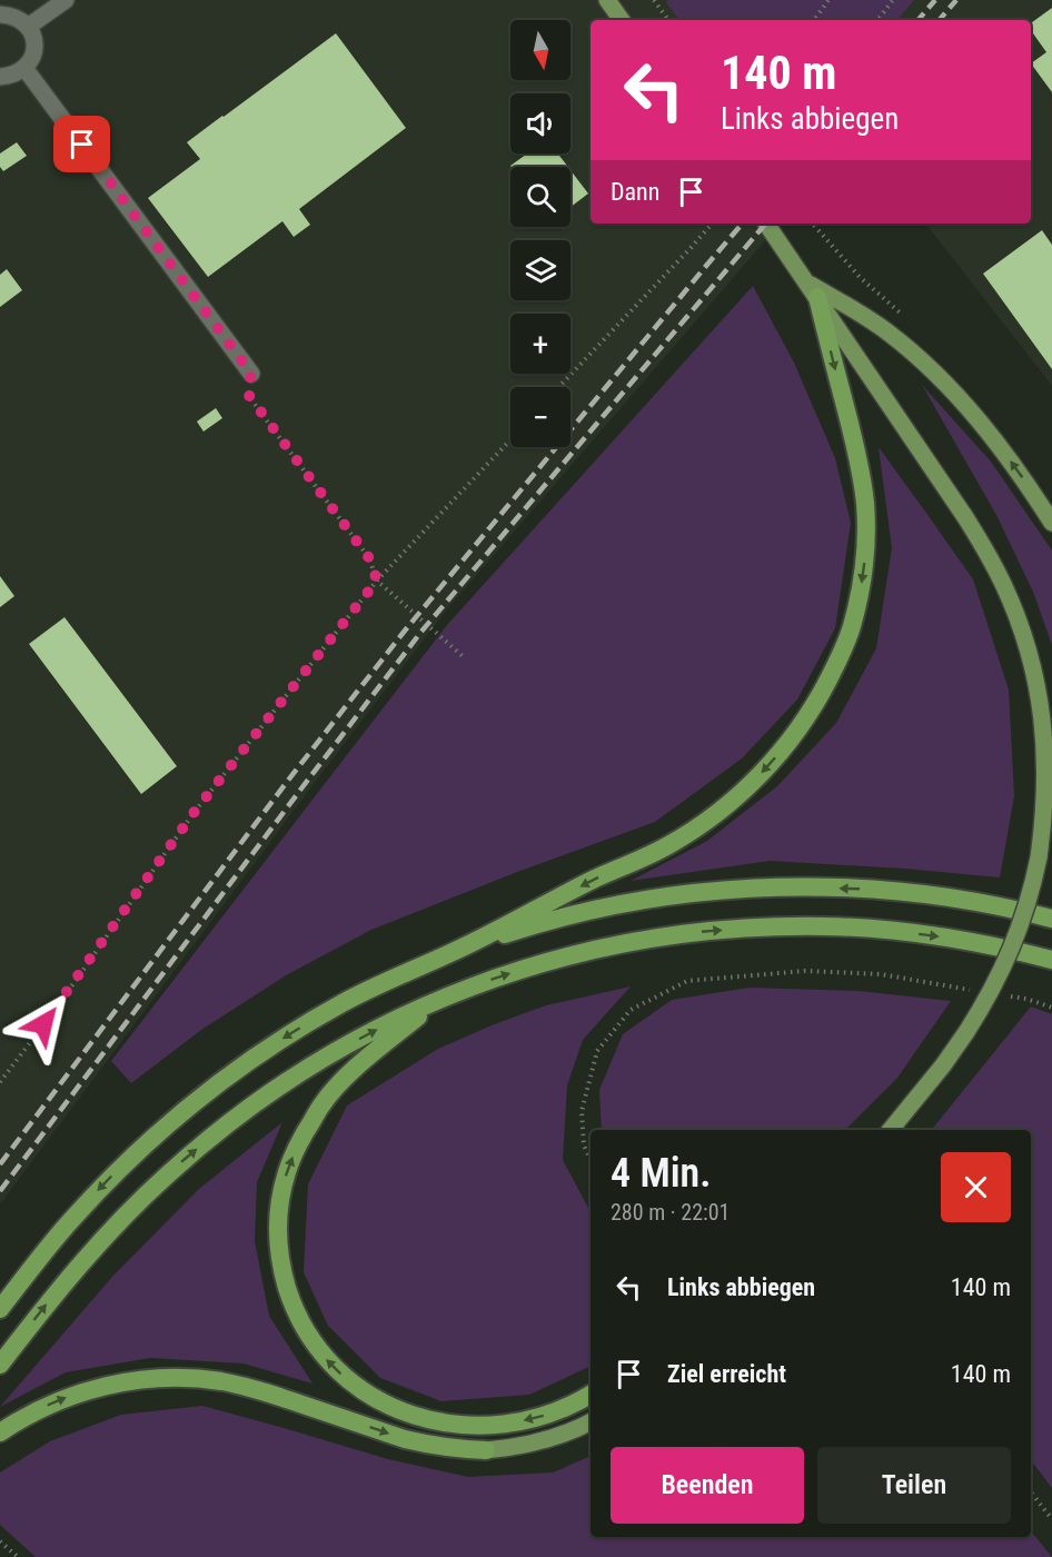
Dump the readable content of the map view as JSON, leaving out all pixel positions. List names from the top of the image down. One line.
{"north":"bottom","page":{"map_buttons":["+","−"],"turn":["140 m","Links abbiegen"],"then":"Dann","heading":["4 Min.","280 m · 22:01"],"list":[{"name":"Links abbiegen","value":"140 m"},{"name":"Ziel erreicht","value":"140 m"}],"buttons":["Beenden","Teilen"]}}
